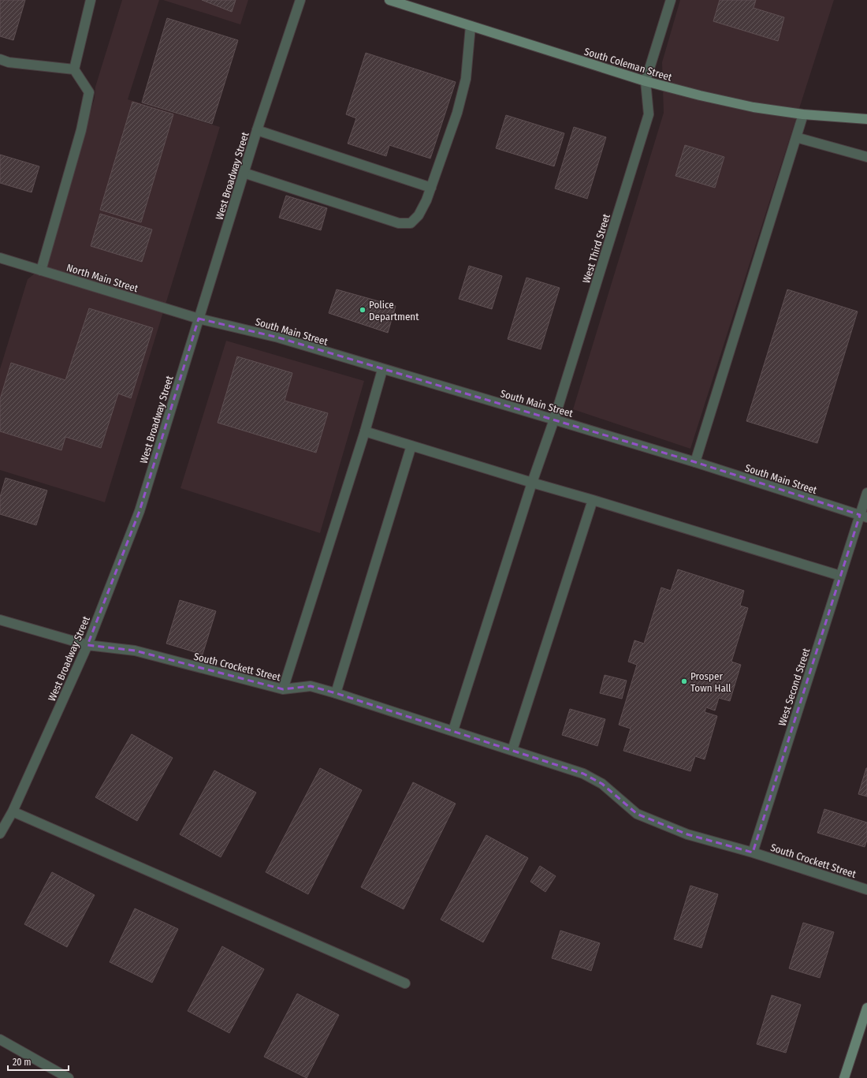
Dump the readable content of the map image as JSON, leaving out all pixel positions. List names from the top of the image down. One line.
{"streets":{"street":["South Coleman Street","West Broadway Street","West Third Street","North Main Street","South Main Street","South Crockett Street","West Second Street"]},"crossings":[["South Coleman Street","West Third Street"],["West Broadway Street","North Main Street"],["West Broadway Street","South Main Street"],["West Broadway Street","South Crockett Street"],["West Third Street","South Main Street"],["West Third Street","South Crockett Street"],["North Main Street","South Main Street"],["South Main Street","West Second Street"],["South Crockett Street","West Second Street"]],"places":["Police Department","Prosper Town Hall"],"scale_bar":"20 m"}
